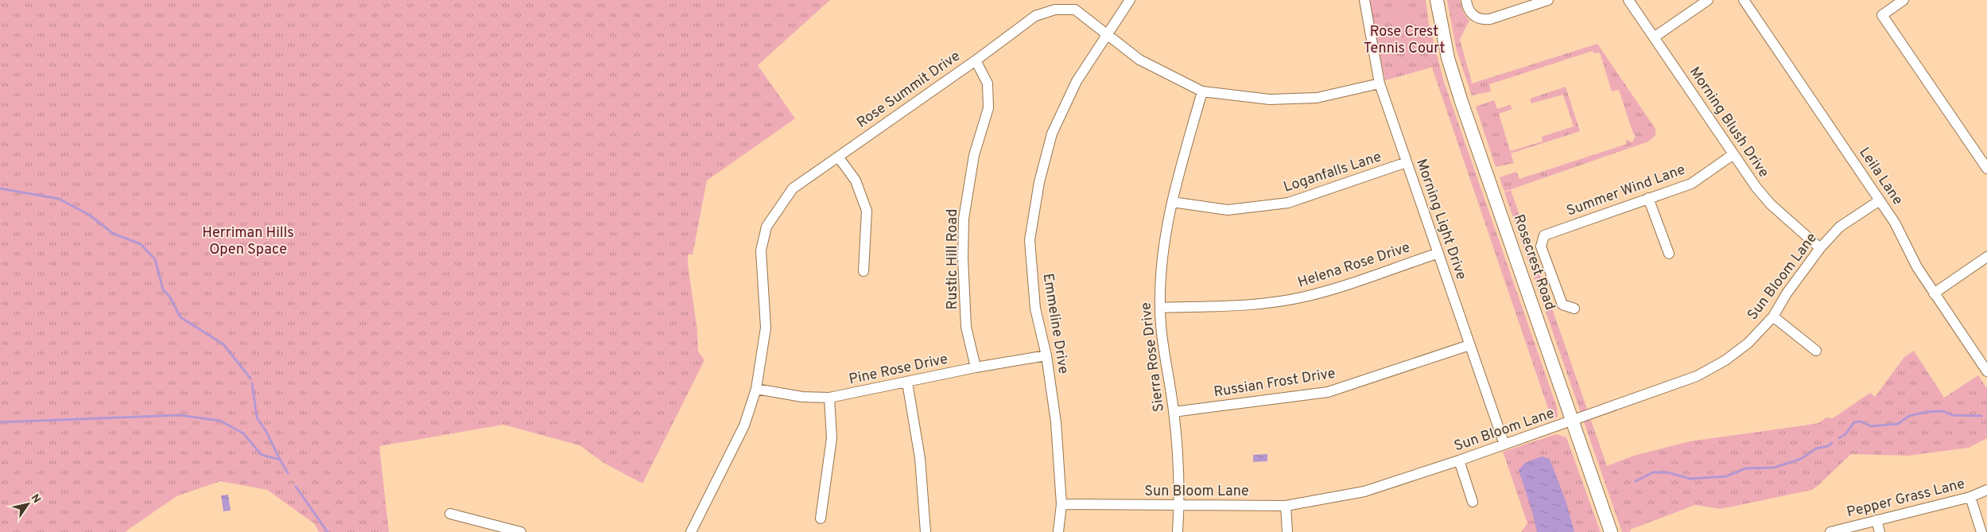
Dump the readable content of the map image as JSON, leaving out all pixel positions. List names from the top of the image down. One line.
{"streets":{"main road":["Rosecrest Road"],"street":["Rose Summit Drive","Morning Blush Drive","Loganfalls Lane","Leila Lane","Summer Wind Lane","Morning Light Drive","Rustic Hill Road","Helena Rose Drive","Sun Bloom Lane","Emmeline Drive","Sierra Rose Drive","Pine Rose Drive","Russian Frost Drive","Pepper Grass Lane"]},"crossings":[["Rose Summit Drive","Morning Light Drive"],["Rose Summit Drive","Rustic Hill Road"],["Rose Summit Drive","Emmeline Drive"],["Rose Summit Drive","Sierra Rose Drive"],["Rose Summit Drive","Pine Rose Drive"],["Morning Blush Drive","Summer Wind Lane"],["Morning Blush Drive","Sun Bloom Lane"],["Loganfalls Lane","Morning Light Drive"],["Loganfalls Lane","Sierra Rose Drive"],["Leila Lane","Sun Bloom Lane"],["Morning Light Drive","Helena Rose Drive"],["Morning Light Drive","Sun Bloom Lane"],["Morning Light Drive","Russian Frost Drive"],["Rustic Hill Road","Pine Rose Drive"],["Rosecrest Road","Sun Bloom Lane"],["Helena Rose Drive","Sierra Rose Drive"],["Sun Bloom Lane","Emmeline Drive"],["Sun Bloom Lane","Sierra Rose Drive"],["Emmeline Drive","Pine Rose Drive"],["Sierra Rose Drive","Russian Frost Drive"]],"parks":["Rose Crest Tennis Court","Herriman Hills Open Space"],"north":"top right"}
